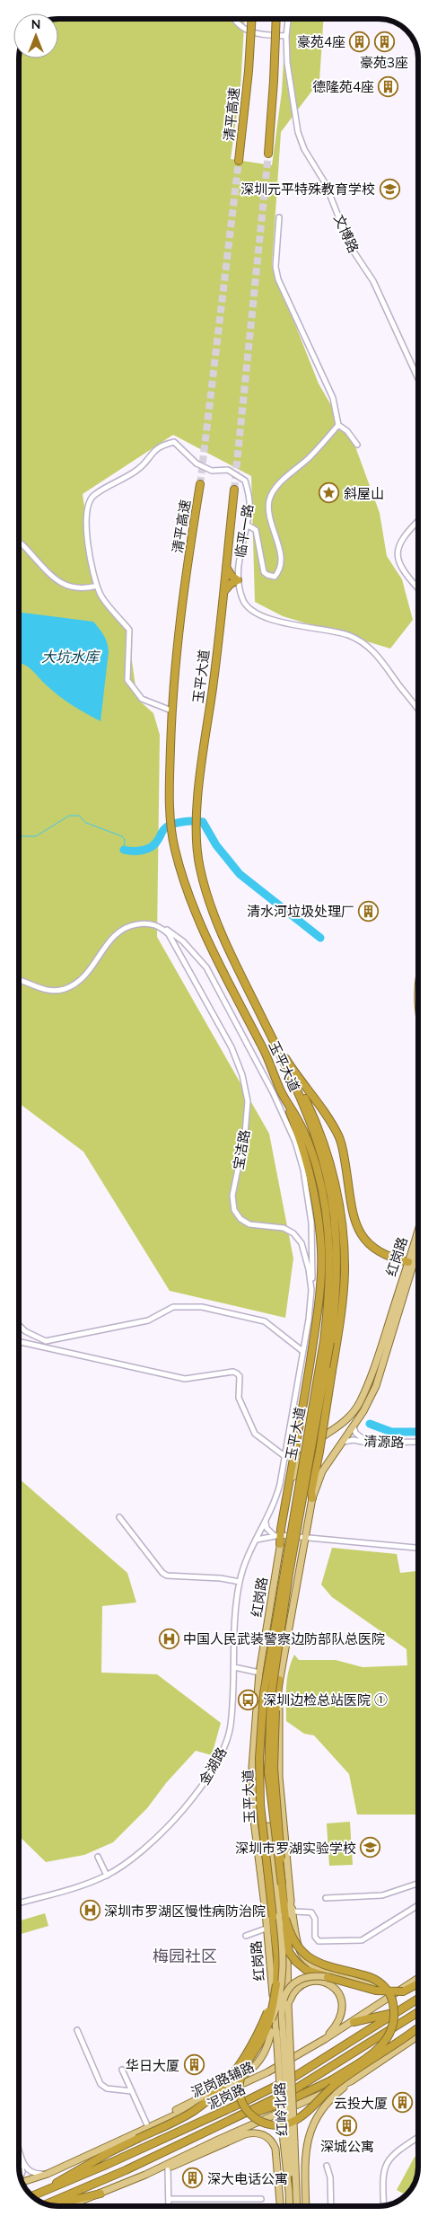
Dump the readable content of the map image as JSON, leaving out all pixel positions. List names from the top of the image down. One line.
{"streets":{"highway":["清平高速","玉平大道","泥岗路"],"main road":["红岗路","泥岗路辅路","红岭北路"],"street":["文博路","临平一路","宝洁路","清源路","金湖路"]},"crossings":[["清平高速","玉平大道"],["临平一路","玉平大道"],["宝洁路","金湖路"],["红岗路","清源路"],["红岗路","红岭北路"]],"districts":["梅园社区"],"water":["大坑水库"],"places":{"building":["豪苑4座","豪苑3座","德隆苑4座","清水河垃圾处理厂","华日大厦","云投大厦","深城公寓","深大电话公寓"],"school or university":["深圳元平特殊教育学校","深圳市罗湖实验学校"],"place":["斜屋山"],"hospital":["中国人民武装警察边防部队总医院","深圳市罗湖区慢性病防治院"],"bus stop":["深圳边检总站医院 ①"]},"north":"top"}
